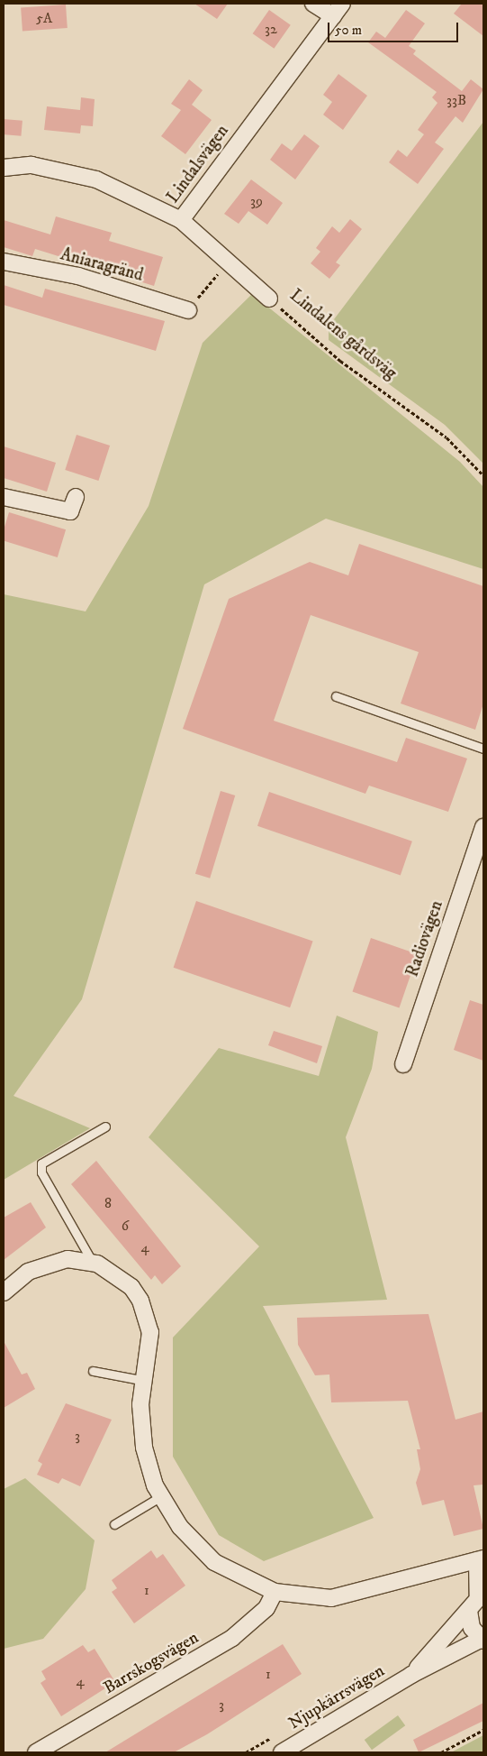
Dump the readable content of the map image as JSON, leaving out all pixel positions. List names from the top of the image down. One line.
{"streets":{"street":["Lindalsvägen","Aniaragränd","Lindalens gårdsväg","Radiovägen","Barrskogsvägen","Njupkärrsvägen"]},"crossings":[["Lindalsvägen","Lindalens gårdsväg"]],"house_numbers":["5A","32","33B","39","8","6","4","3","1","1","4","3"],"scale_bar":"50 m"}
